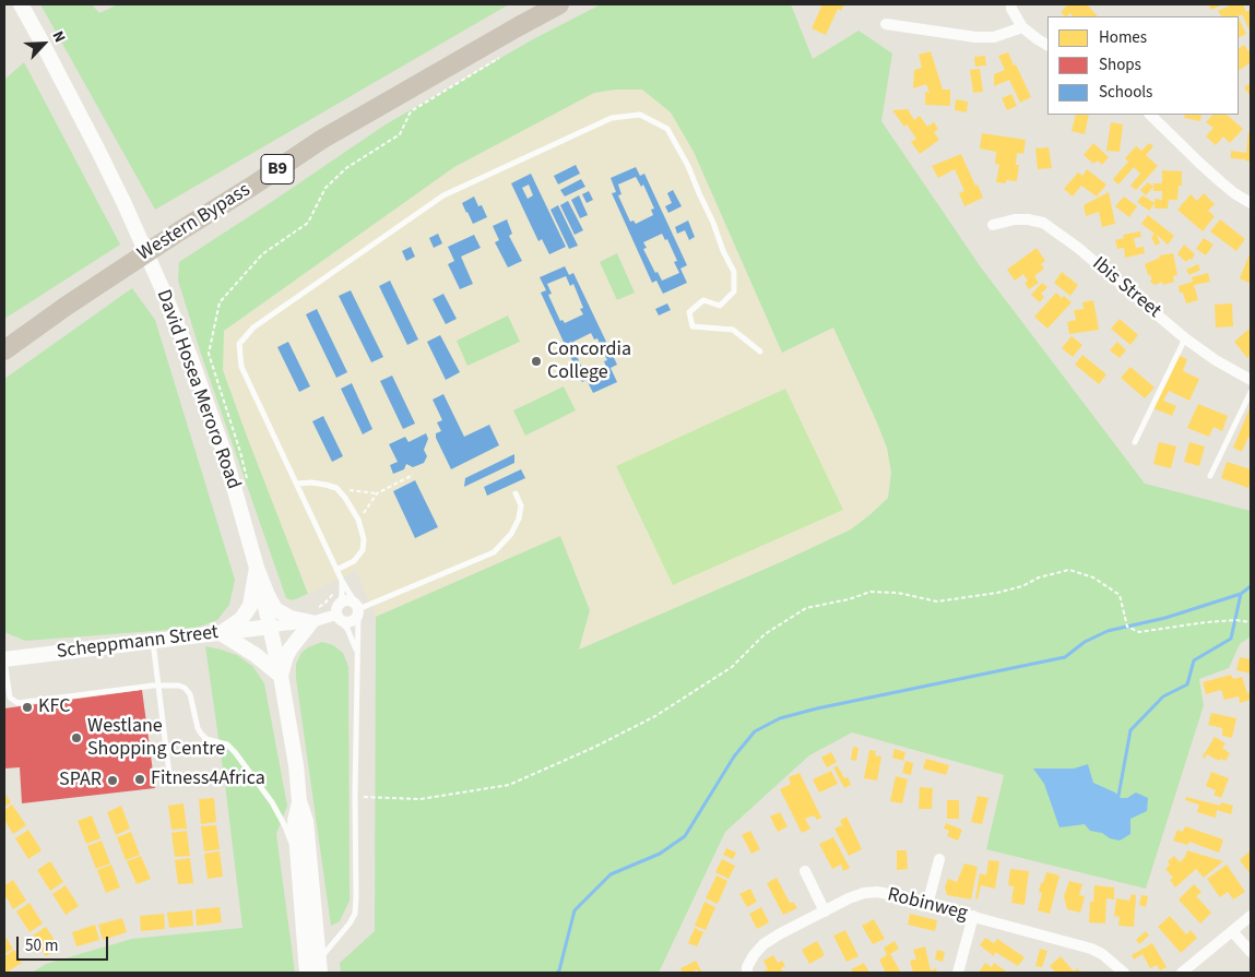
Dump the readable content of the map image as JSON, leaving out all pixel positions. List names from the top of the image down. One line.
{"streets":{"highway":["B9","Western Bypass"],"main road":["David Hosea Meroro Road","Scheppmann Street"],"street":["Ibis Street","Robinweg"]},"crossings":[["David Hosea Meroro Road","Scheppmann Street"]],"places":["Concordia College","KFC","Westlane Shopping Centre","Fitness4Africa","SPAR"],"legend":["Homes","Shops","Schools"],"scale_bar":"50 m","north":"top right"}
